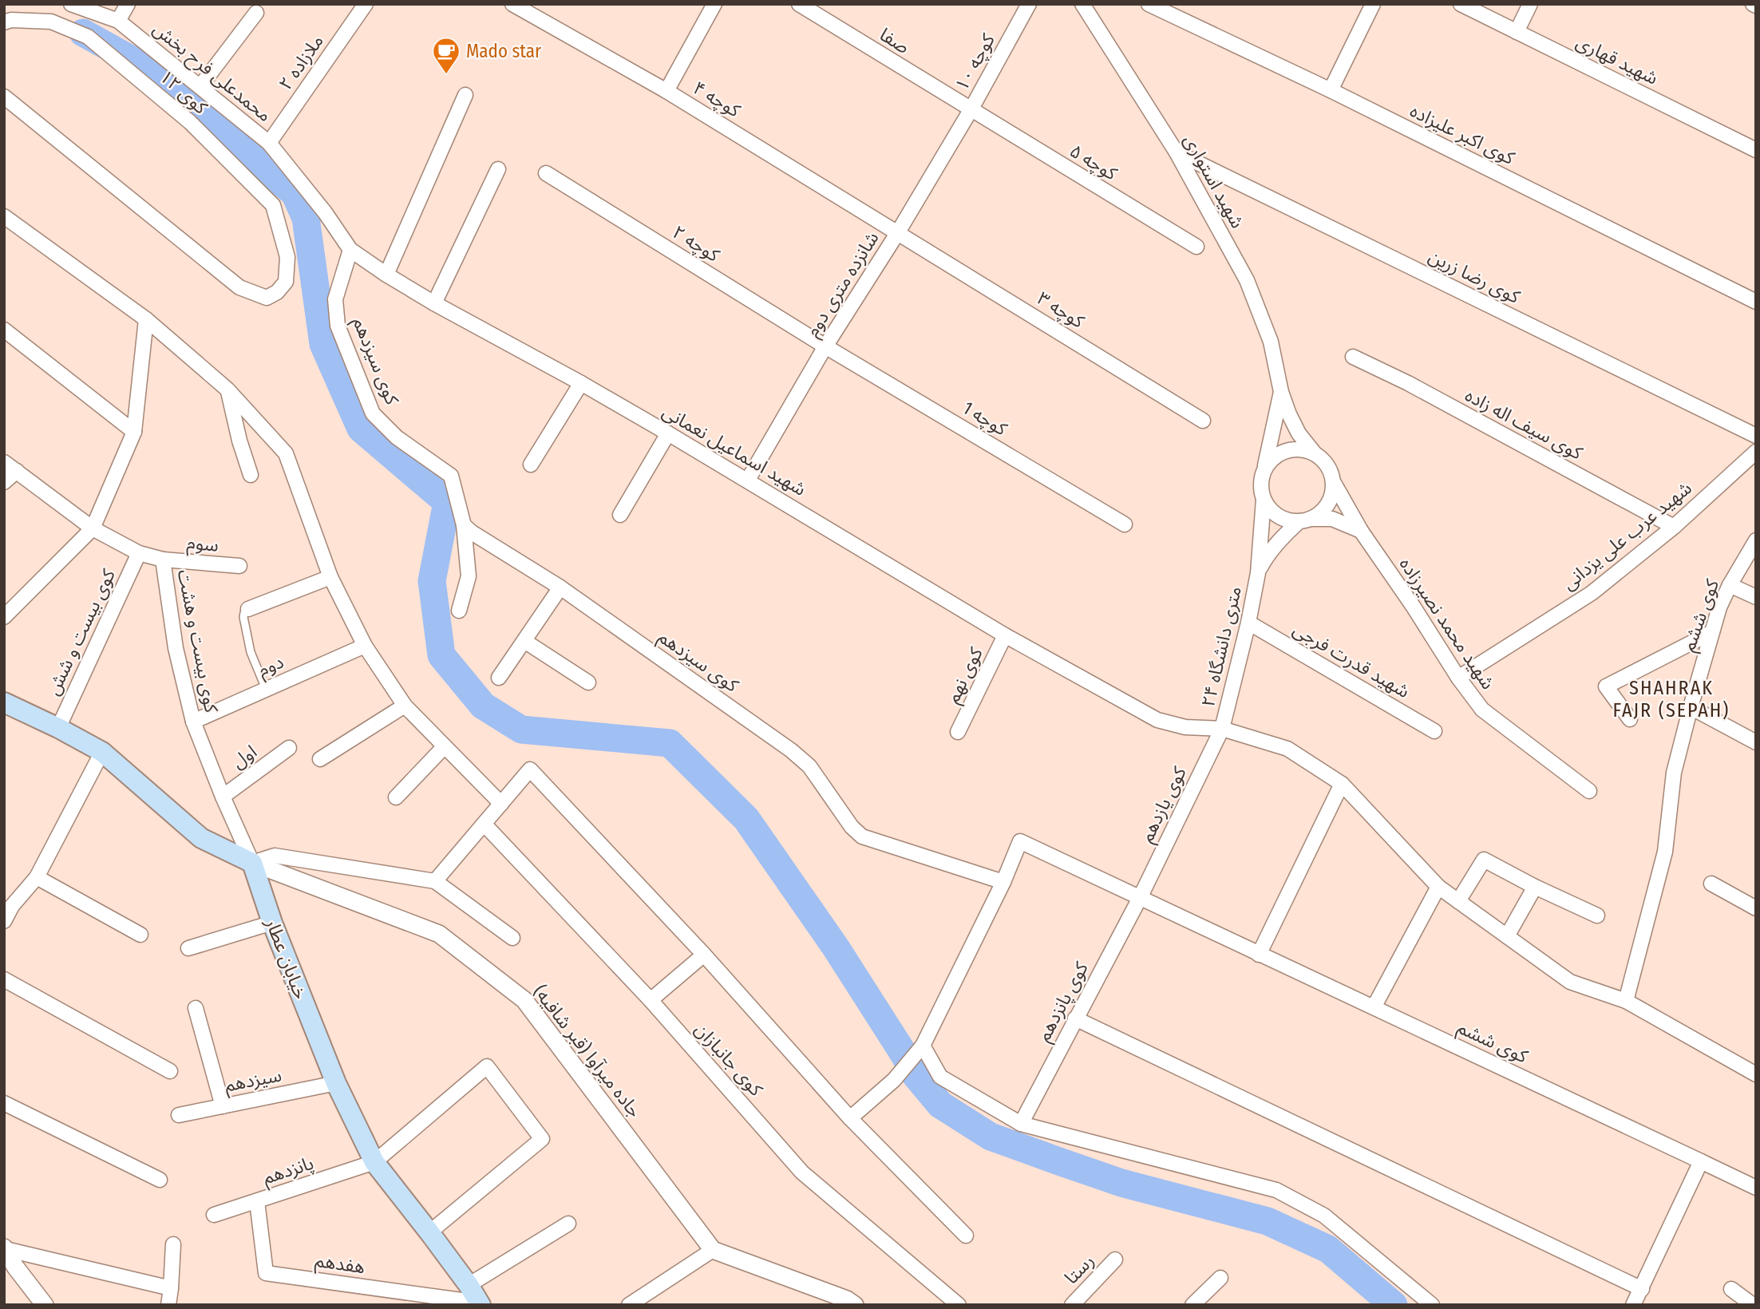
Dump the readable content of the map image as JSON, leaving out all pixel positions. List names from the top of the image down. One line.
{"streets":{"main road":["خیابان عطار"],"street":["صفا","شهید قهاری","ملازاده ۲","کوچه ۱۰","محمدعلی فرح بخش","کوی ۱۲","کوچه ۴","کوی اکبر علیزاده","کوچه ۵","شهید استواری","کوچه ۲","کوی رضا زرین","شانزده متری دوم","کوچه ۳","کوی سیزدهم","کوچه 1","کوی سیف اله زاده","شهید اسماعیل نعمانی","شهید عرب علی یزدانی","سوم","کوی ششم","شهید محمد نصیرزاده","کوی بیست و شش","کوی بیست و هشت","۲۴ متری دانشگاه","شهید قدرت فرجی","دوم","کوی نهم","اول","کوی یازدهم","کوی پانزدهم","جاده میرآوا (قبر شافیه)","کوی جانبازان","سیزدهم","پانزدهم","هفدهم","رستا"]},"crossings":[["صفا","کوچه ۱۰"],["صفا","کوچه ۵"],["صفا","شانزده متری دوم"],["ملازاده ۲","محمدعلی فرح بخش"],["ملازاده ۲","شهید اسماعیل نعمانی"],["کوچه ۱۰","کوچه ۵"],["کوچه ۱۰","شانزده متری دوم"],["محمدعلی فرح بخش","شهید اسماعیل نعمانی"],["کوچه ۴","شانزده متری دوم"],["کوچه ۴","کوچه ۳"],["کوچه ۵","شانزده متری دوم"],["شهید استواری","کوی رضا زرین"],["شهید استواری","شهید محمد نصیرزاده"],["شهید استواری","۲۴ متری دانشگاه"],["کوچه ۲","شانزده متری دوم"],["کوچه ۲","کوچه 1"],["شانزده متری دوم","کوچه ۳"],["شانزده متری دوم","کوچه 1"],["شانزده متری دوم","شهید اسماعیل نعمانی"],["کوی سیزدهم","شهید اسماعیل نعمانی"],["کوی سیف اله زاده","شهید عرب علی یزدانی"],["شهید اسماعیل نعمانی","کوی ششم"],["شهید اسماعیل نعمانی","۲۴ متری دانشگاه"],["شهید اسماعیل نعمانی","کوی نهم"],["شهید اسماعیل نعمانی","کوی یازدهم"],["شهید عرب علی یزدانی","شهید محمد نصیرزاده"],["سوم","کوی بیست و هشت"],["کوی ششم","کوی یازدهم"],["کوی ششم","کوی پانزدهم"],["شهید محمد نصیرزاده","۲۴ متری دانشگاه"],["کوی بیست و شش","کوی بیست و هشت"],["کوی بیست و هشت","دوم"],["کوی بیست و هشت","اول"],["کوی بیست و هشت","خیابان عطار"],["کوی بیست و هشت","جاده میرآوا (قبر شافیه)"],["۲۴ متری دانشگاه","شهید قدرت فرجی"],["۲۴ متری دانشگاه","کوی یازدهم"],["کوی یازدهم","کوی پانزدهم"],["خیابان عطار","جاده میرآوا (قبر شافیه)"],["خیابان عطار","سیزدهم"],["خیابان عطار","پانزدهم"],["خیابان عطار","هفدهم"],["پانزدهم","هفدهم"]],"districts":["SHAHRAK FAJR (SEPAH)"],"places":{"cafe":["Mado star"]}}
